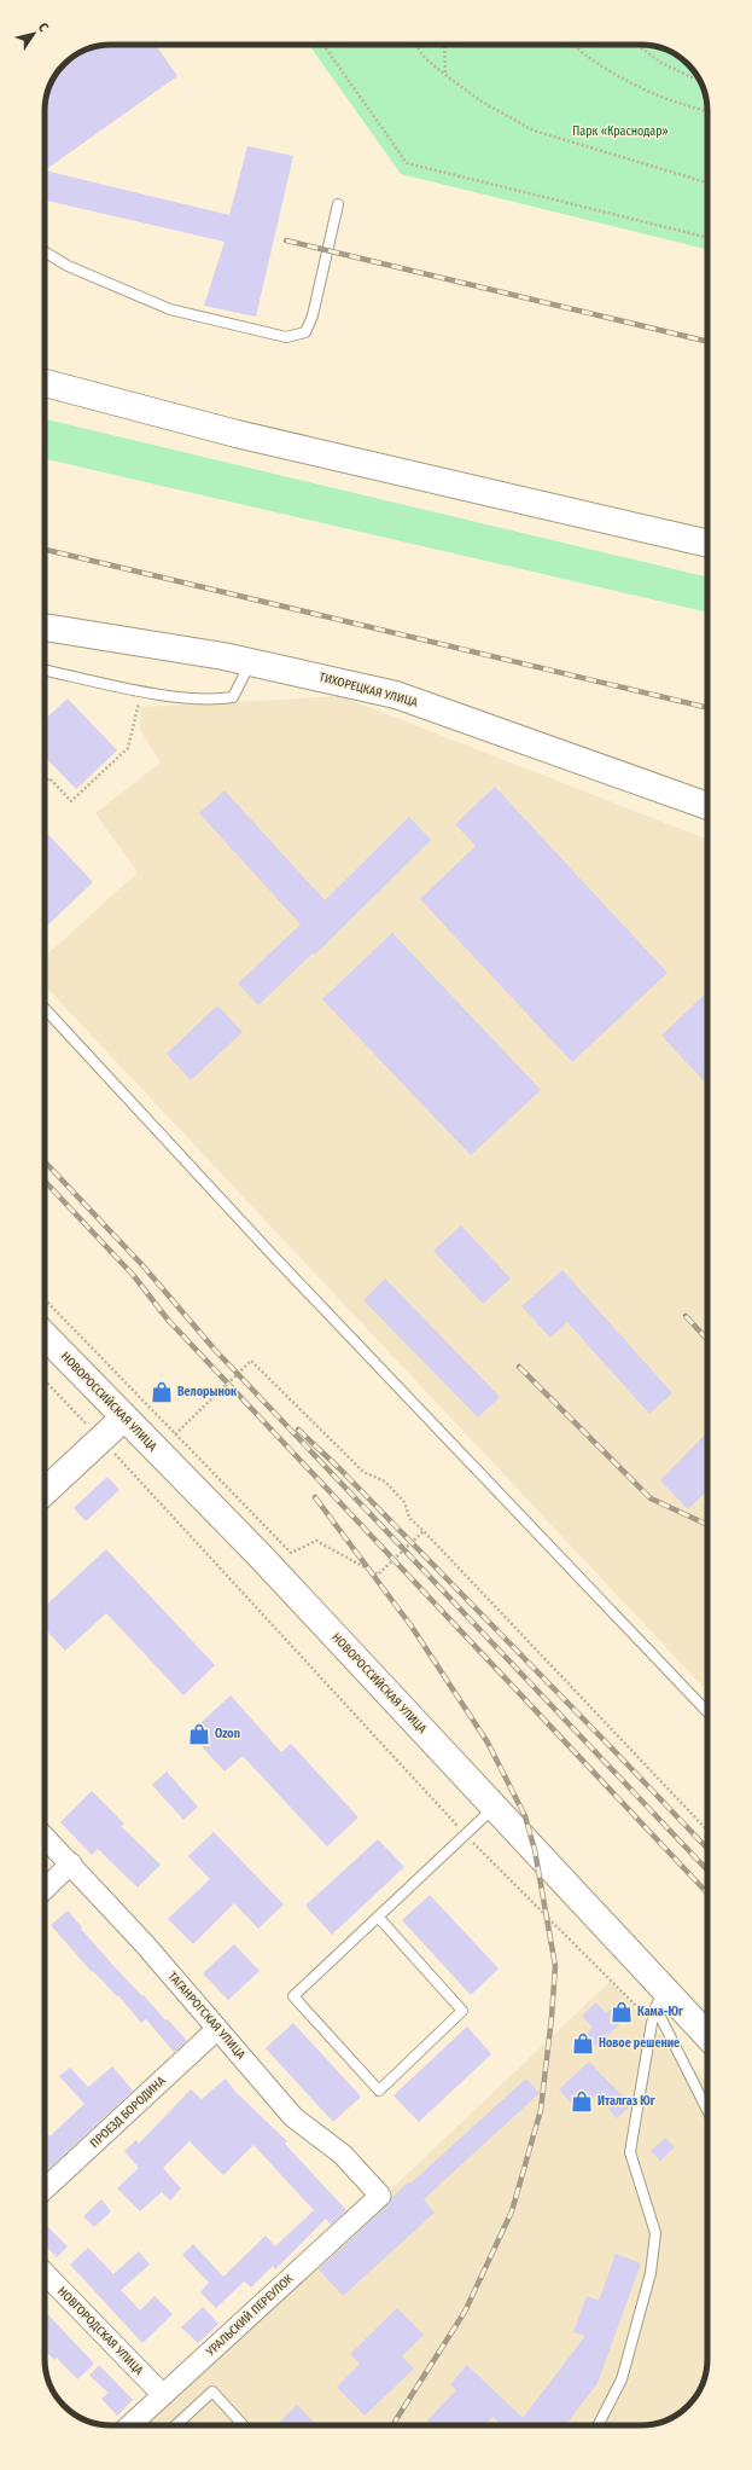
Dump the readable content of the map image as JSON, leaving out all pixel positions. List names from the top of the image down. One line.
{"streets":{"street":["ТИХОРЕЦКАЯ УЛИЦА","НОВОРОССИЙСКАЯ УЛИЦА","ТАГАНРОГСКАЯ УЛИЦА","ПРОЕЗД БОРОДИНА","УРАЛЬСКИЙ ПЕРЕУЛОК","НОВГОРОДСКАЯ УЛИЦА"]},"crossings":[["ТАГАНРОГСКАЯ УЛИЦА","ПРОЕЗД БОРОДИНА"],["ТАГАНРОГСКАЯ УЛИЦА","УРАЛЬСКИЙ ПЕРЕУЛОК"],["УРАЛЬСКИЙ ПЕРЕУЛОК","НОВГОРОДСКАЯ УЛИЦА"]],"parks":["Парк «Краснодар»"],"places":{"shop":["Велорынок","Ozon","Кама-Юг","Новое решение","Италгаз Юг"]},"north":"top right"}
